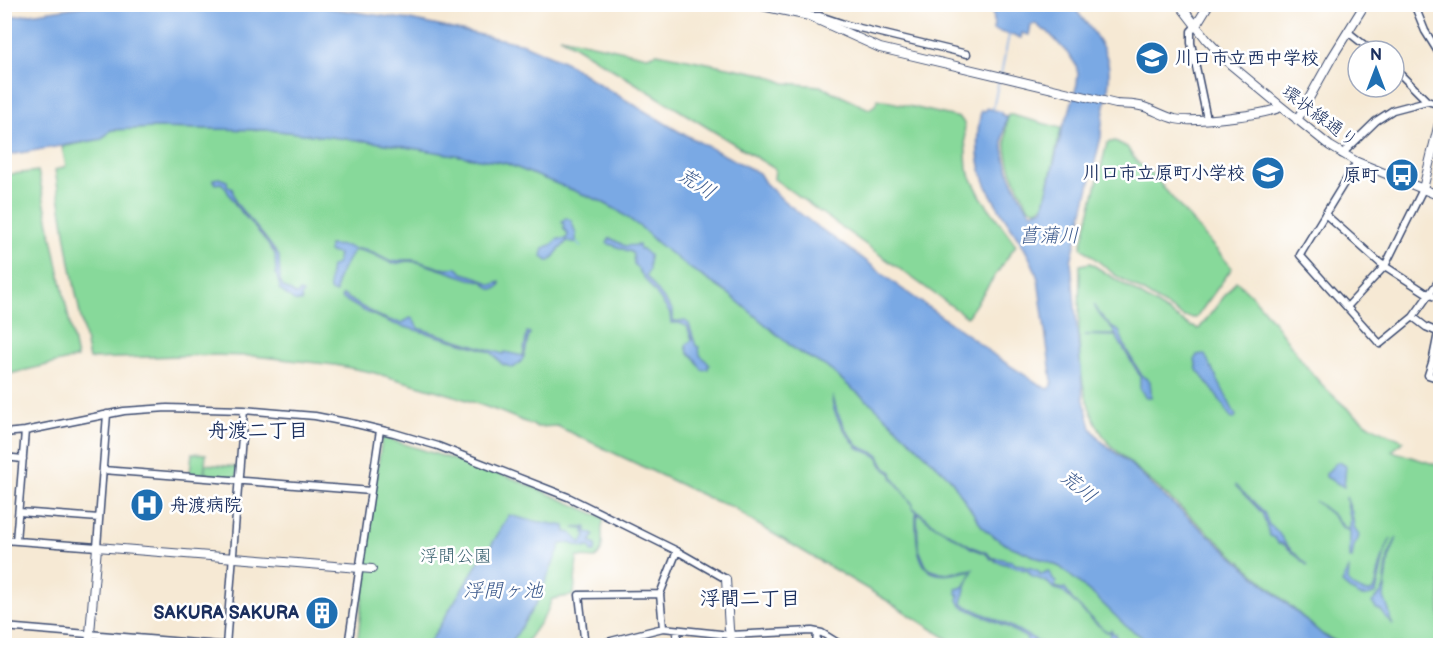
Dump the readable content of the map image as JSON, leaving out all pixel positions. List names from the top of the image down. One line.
{"streets":{"street":["環状線通り"]},"districts":["舟渡二丁目","浮間二丁目"],"water":["荒川","菖蒲川","浮間ヶ池"],"parks":["浮間公園"],"places":{"school or university":["川口市立西中学校","川口市立原町小学校"],"bus stop":["原町"],"hospital":["舟渡病院"],"building":["SAKURA SAKURA"]},"north":"top"}
